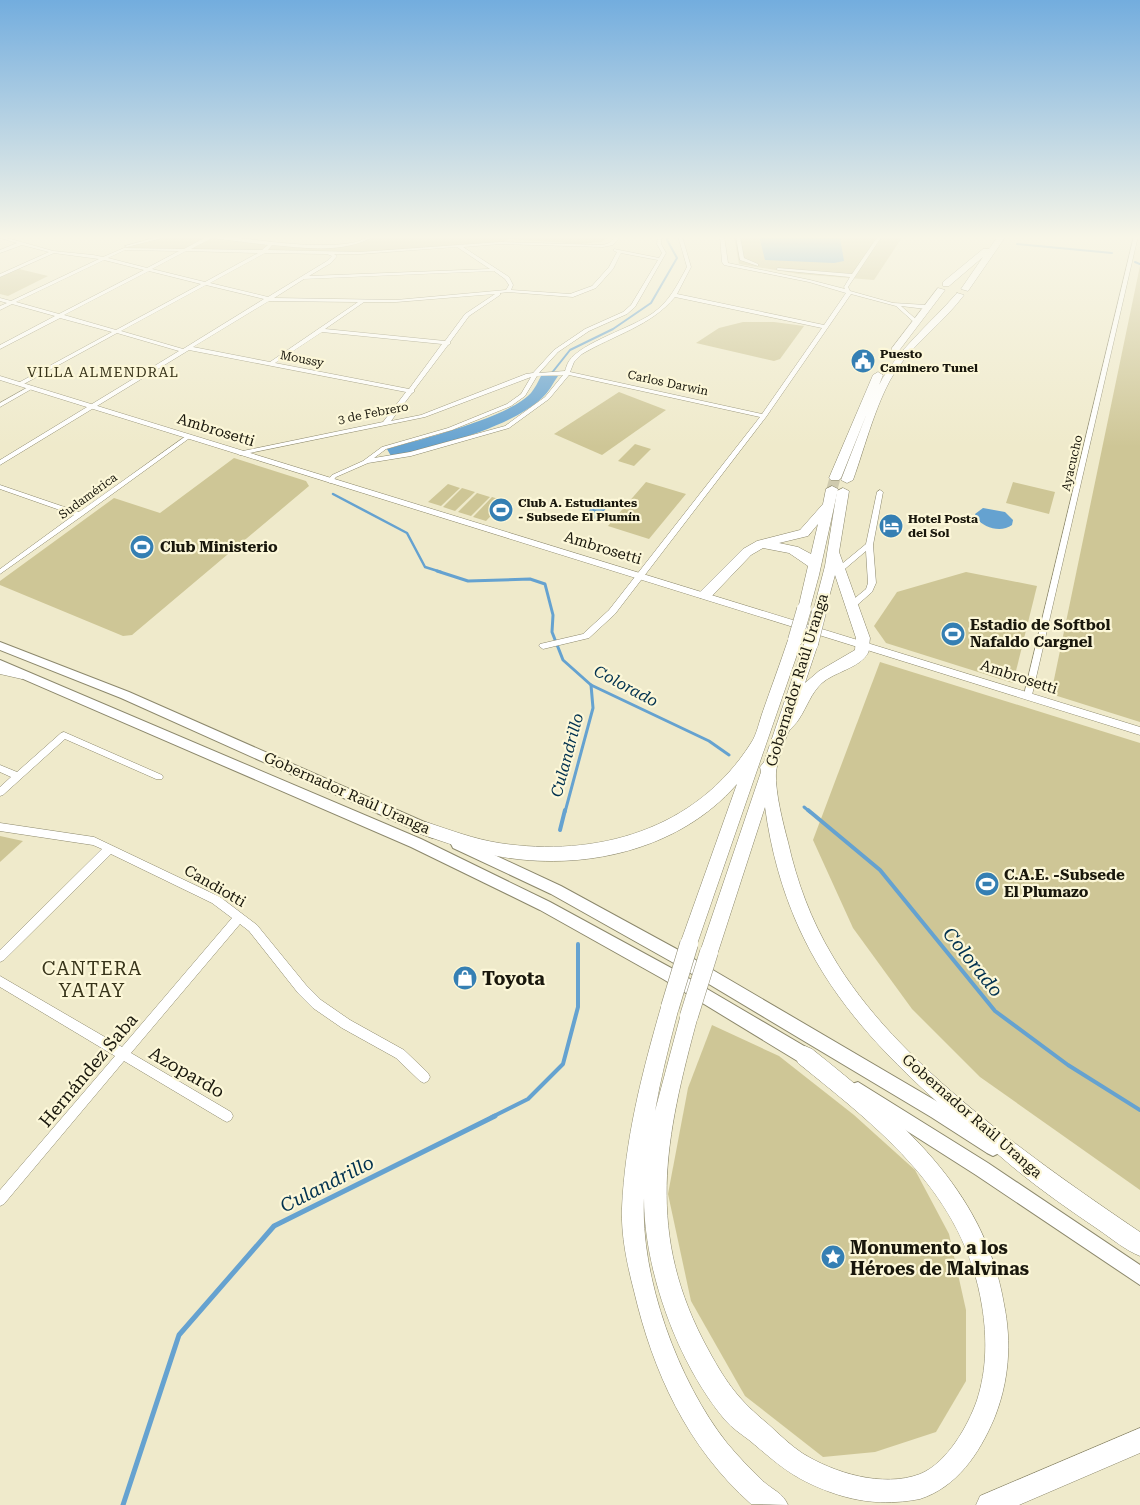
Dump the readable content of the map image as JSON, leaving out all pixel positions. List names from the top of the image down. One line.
{"streets":{"highway":["Gobernador Raúl Uranga"],"street":["Moussy","Carlos Darwin","3 de Febrero","Ambrosetti","Ayacucho","Sudamérica","Candiotti","Hernández Saba","Azopardo"]},"crossings":[["Carlos Darwin","3 de Febrero"],["3 de Febrero","Ambrosetti"],["Ambrosetti","Ayacucho"],["Ambrosetti","Sudamérica"],["Candiotti","Hernández Saba"],["Hernández Saba","Azopardo"]],"districts":["VILLA ALMENDRAL","CANTERA YATAY"],"water":["Colorado","Culandrillo"],"places":{"public building":["Puesto Caminero Tunel"],"sports":["Club A. Estudiantes - Subsede El Plumín","Club Ministerio","Estadio de Softbol Nafaldo Cargnel","C.A.E. -Subsede El Plumazo"],"hotel":["Hotel Posta del Sol"],"shop":["Toyota"],"place":["Monumento a los Héroes de Malvinas"]}}
